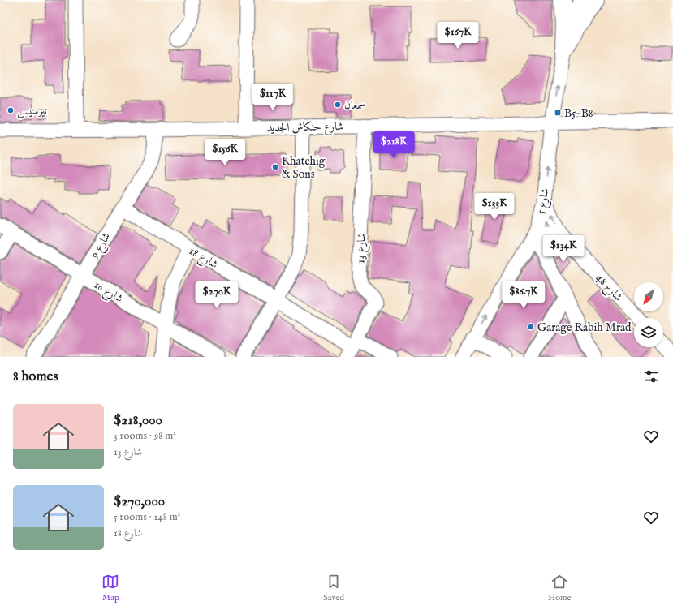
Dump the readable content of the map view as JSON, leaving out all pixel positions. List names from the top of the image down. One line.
{"streets":{"street":["شارع حنكاش الجديد","شارع 5","شارع 9","شارع 13","شارع 18","شارع 48","شارع 16"]},"crossings":[["شارع حنكاش الجديد","شارع 5"],["شارع حنكاش الجديد","شارع 9"],["شارع حنكاش الجديد","شارع 13"],["شارع 5","شارع 48"],["شارع 9","شارع 18"],["شارع 9","شارع 16"],["شارع 13","شارع 18"]],"one_way":["شارع 5"],"places":{"other":["سمعان","نيرسيس","Khatchig & Sons","Garage Rabih Mrad"],"transit":["B5-B8"]},"north":"bottom left","page":{"price":["$167K","$117K","$218K","$156K","$133K","$134K","$270K","$86.7K"],"heading":"8 homes","list":[{"name":"$218,000","note":"3 rooms · 98 m² · شارع 13"},{"name":"$270,000","note":"5 rooms · 148 m² · شارع 18"}],"tabs":["Map","Saved","Home"]}}
